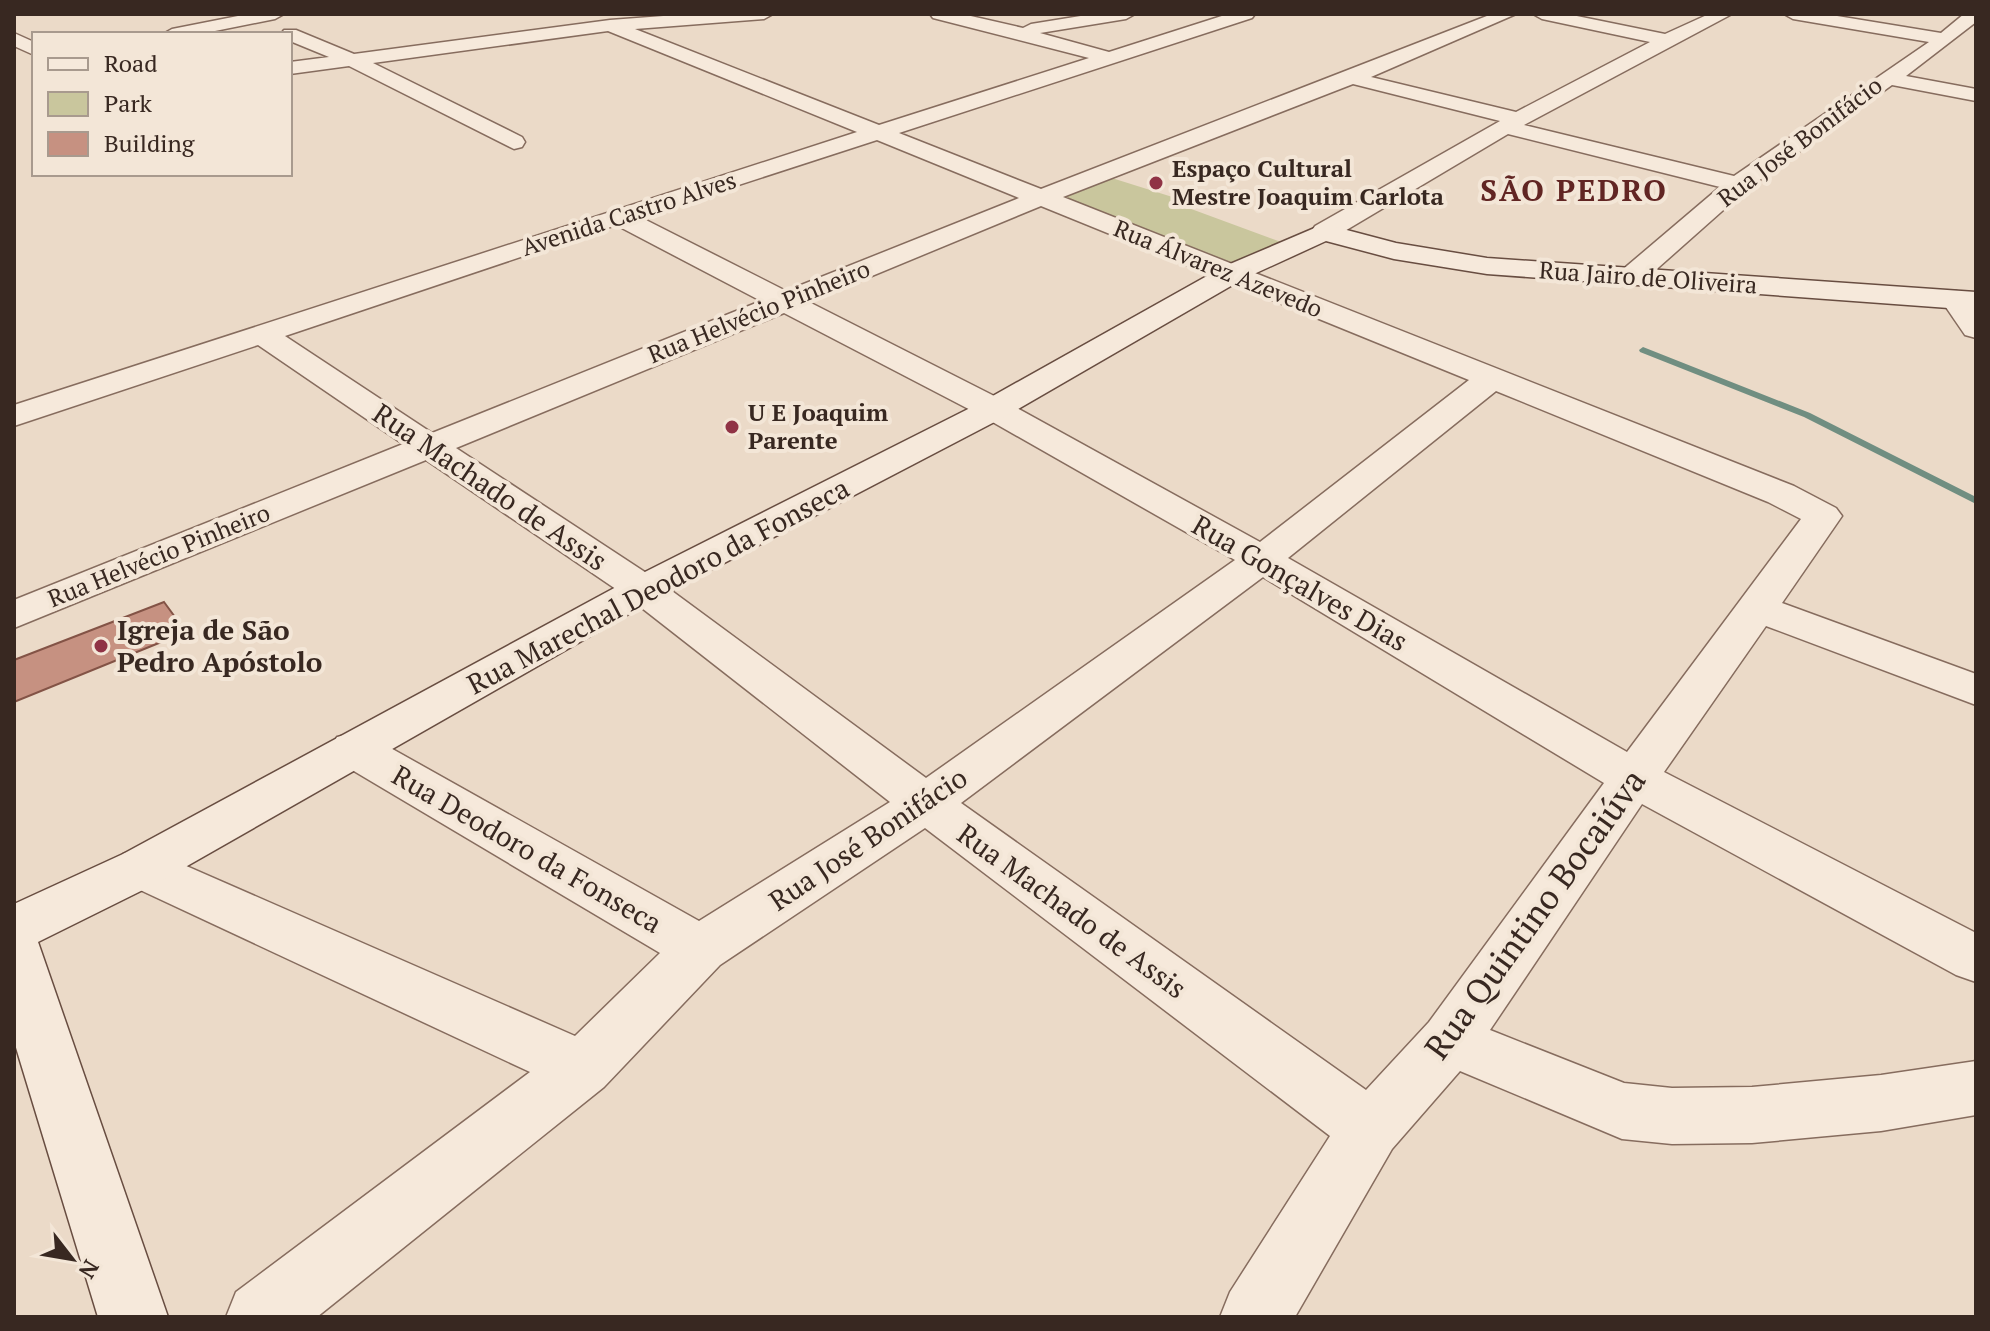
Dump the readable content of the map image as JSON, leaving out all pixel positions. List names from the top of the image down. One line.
{"streets":{"street":["Rua José Bonifácio","Avenida Castro Alves","Rua Álvarez Azevedo","Rua Jairo de Oliveira","Rua Helvécio Pinheiro","Rua Machado de Assis","Rua Gonçalves Dias","Rua Marechal Deodoro da Fonseca","Rua Deodoro da Fonseca","Rua Quintino Bocaiúva"]},"crossings":[["Rua José Bonifácio","Rua Álvarez Azevedo"],["Rua José Bonifácio","Rua Jairo de Oliveira"],["Rua José Bonifácio","Rua Machado de Assis"],["Rua José Bonifácio","Rua Gonçalves Dias"],["Rua José Bonifácio","Rua Deodoro da Fonseca"],["Avenida Castro Alves","Rua Álvarez Azevedo"],["Avenida Castro Alves","Rua Machado de Assis"],["Avenida Castro Alves","Rua Gonçalves Dias"],["Rua Álvarez Azevedo","Rua Helvécio Pinheiro"],["Rua Álvarez Azevedo","Rua Marechal Deodoro da Fonseca"],["Rua Álvarez Azevedo","Rua Quintino Bocaiúva"],["Rua Jairo de Oliveira","Rua Marechal Deodoro da Fonseca"],["Rua Helvécio Pinheiro","Rua Machado de Assis"],["Rua Helvécio Pinheiro","Rua Gonçalves Dias"],["Rua Machado de Assis","Rua Marechal Deodoro da Fonseca"],["Rua Machado de Assis","Rua Quintino Bocaiúva"],["Rua Gonçalves Dias","Rua Marechal Deodoro da Fonseca"],["Rua Gonçalves Dias","Rua Quintino Bocaiúva"],["Rua Marechal Deodoro da Fonseca","Rua Deodoro da Fonseca"]],"districts":["SÃO PEDRO"],"places":["Espaço Cultural Mestre Joaquim Carlota","U E Joaquim Parente","Igreja de São Pedro Apóstolo"],"legend":["Road","Park","Building"],"north":"bottom right"}
